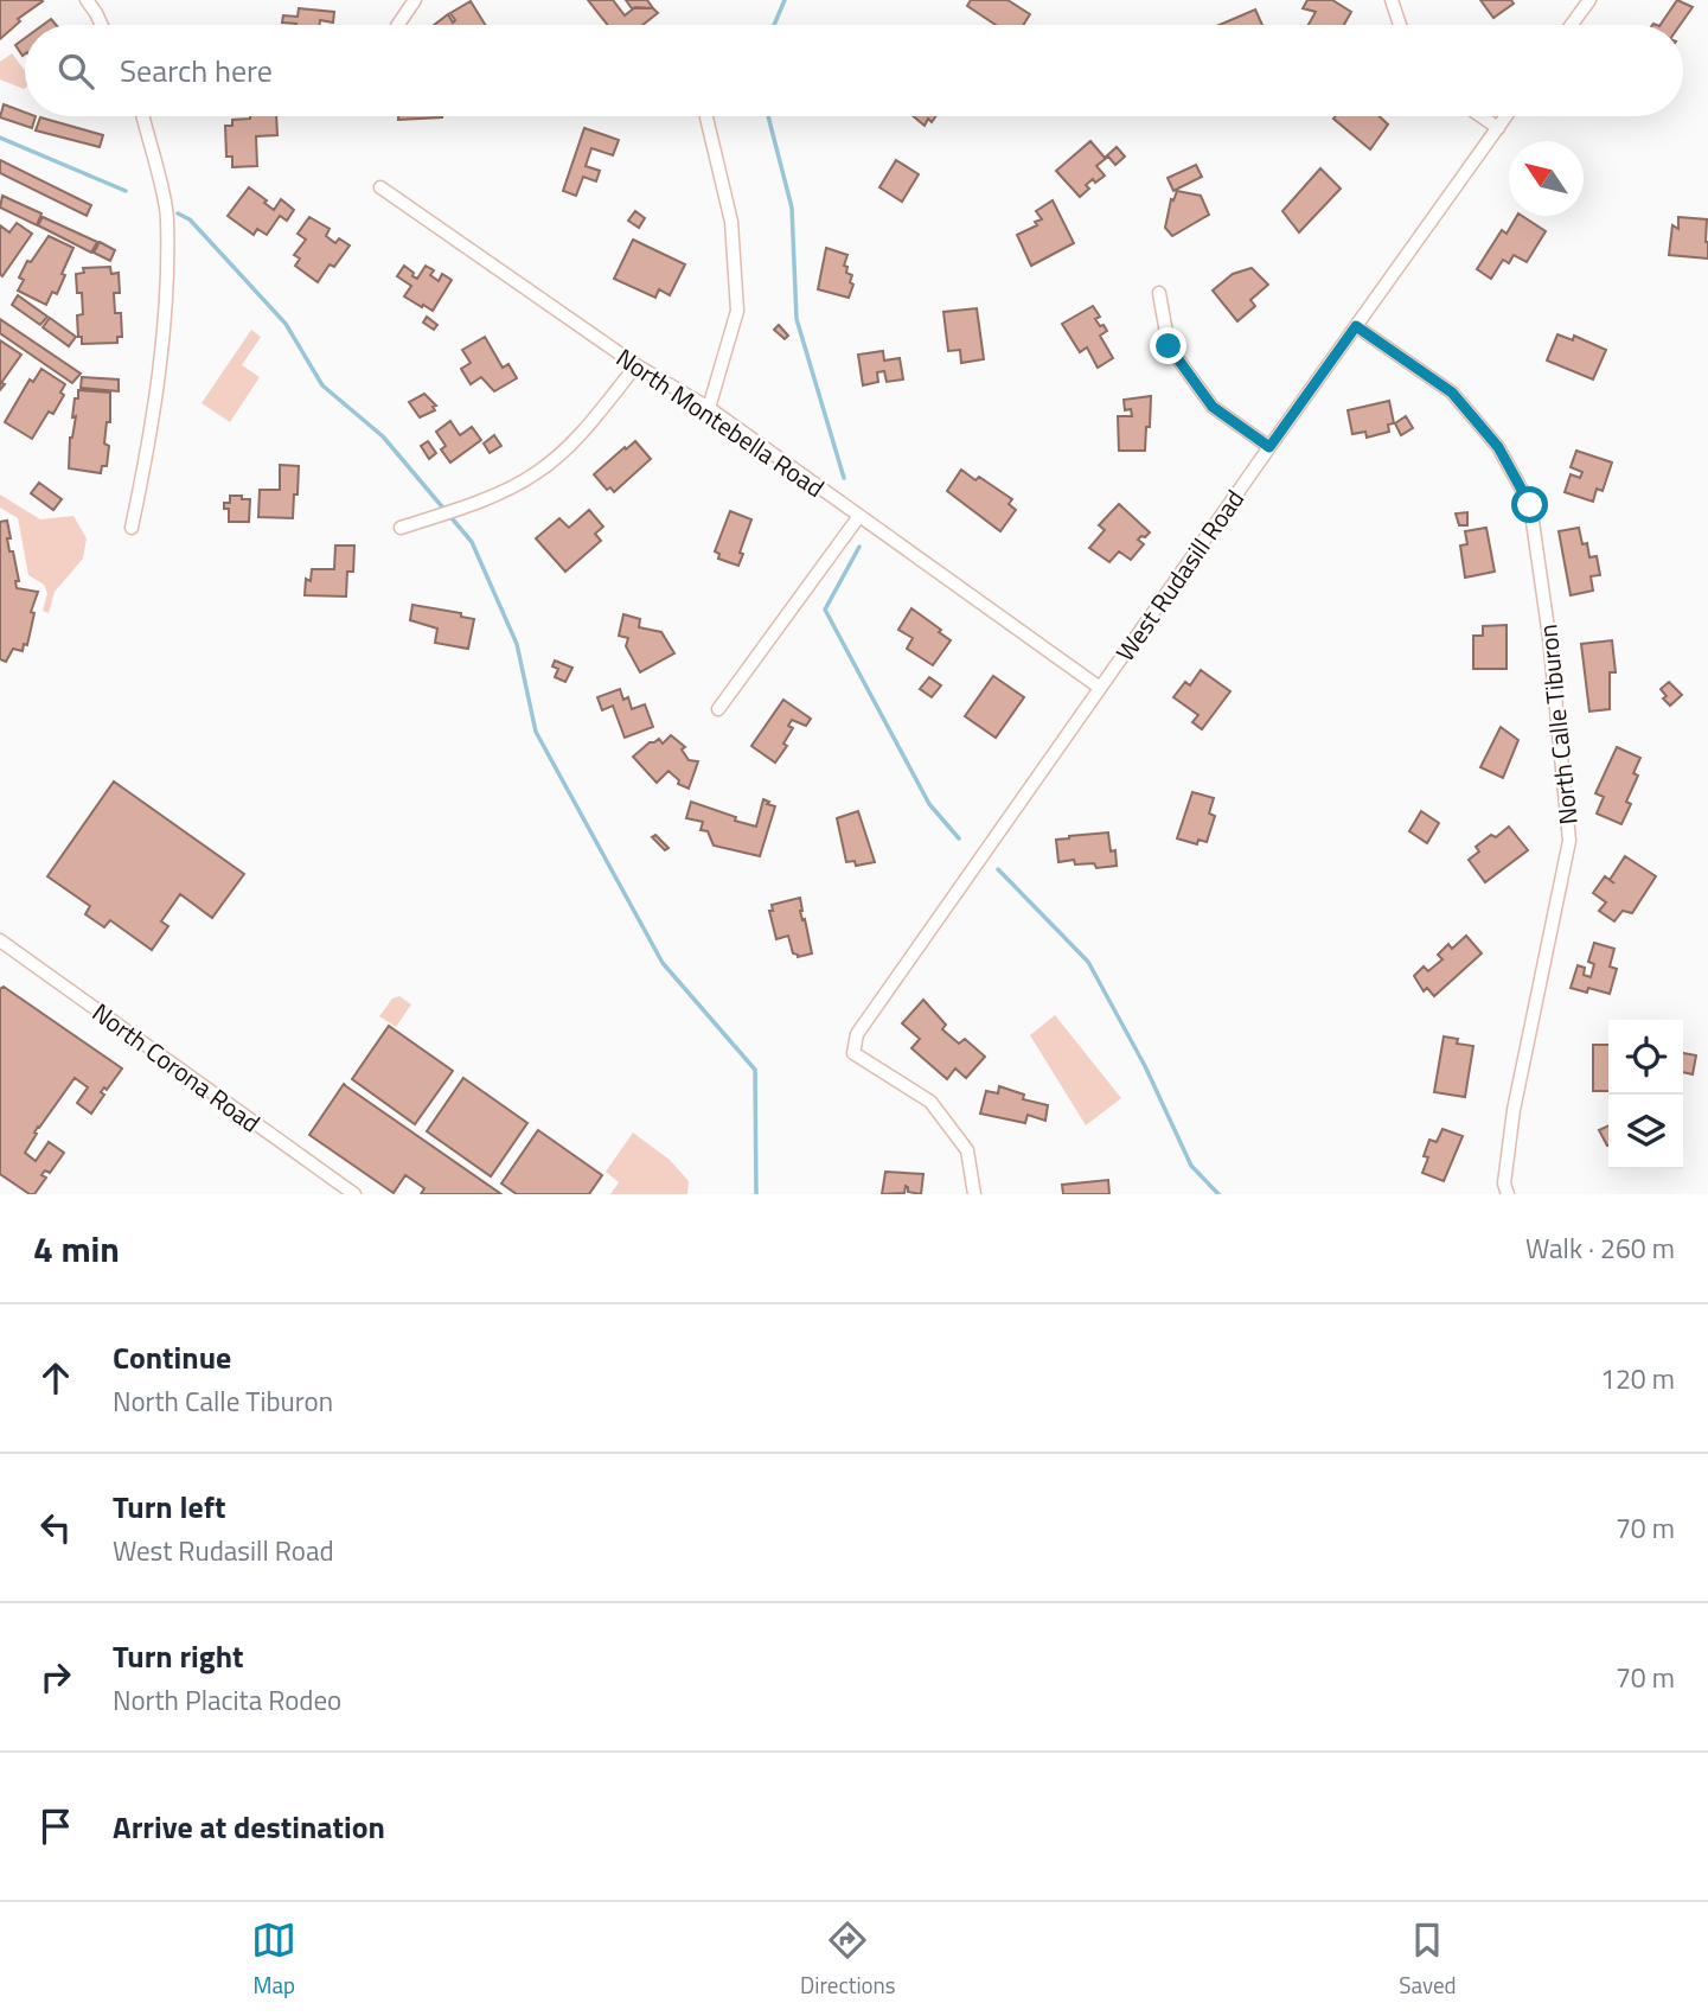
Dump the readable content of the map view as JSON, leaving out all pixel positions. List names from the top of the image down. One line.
{"streets":{"street":["North Montebella Road","West Rudasill Road","North Calle Tiburon","North Corona Road"]},"crossings":[["North Montebella Road","West Rudasill Road"],["West Rudasill Road","North Calle Tiburon"]],"north":"top left","page":{"search":"Search here","heading":["4 min","Walk · 260 m"],"list":[["Continue","North Calle Tiburon","120 m"],["Turn left","West Rudasill Road","70 m"],["Turn right","North Placita Rodeo","70 m"],"Arrive at destination"],"nav":["Map","Directions","Saved"]}}
